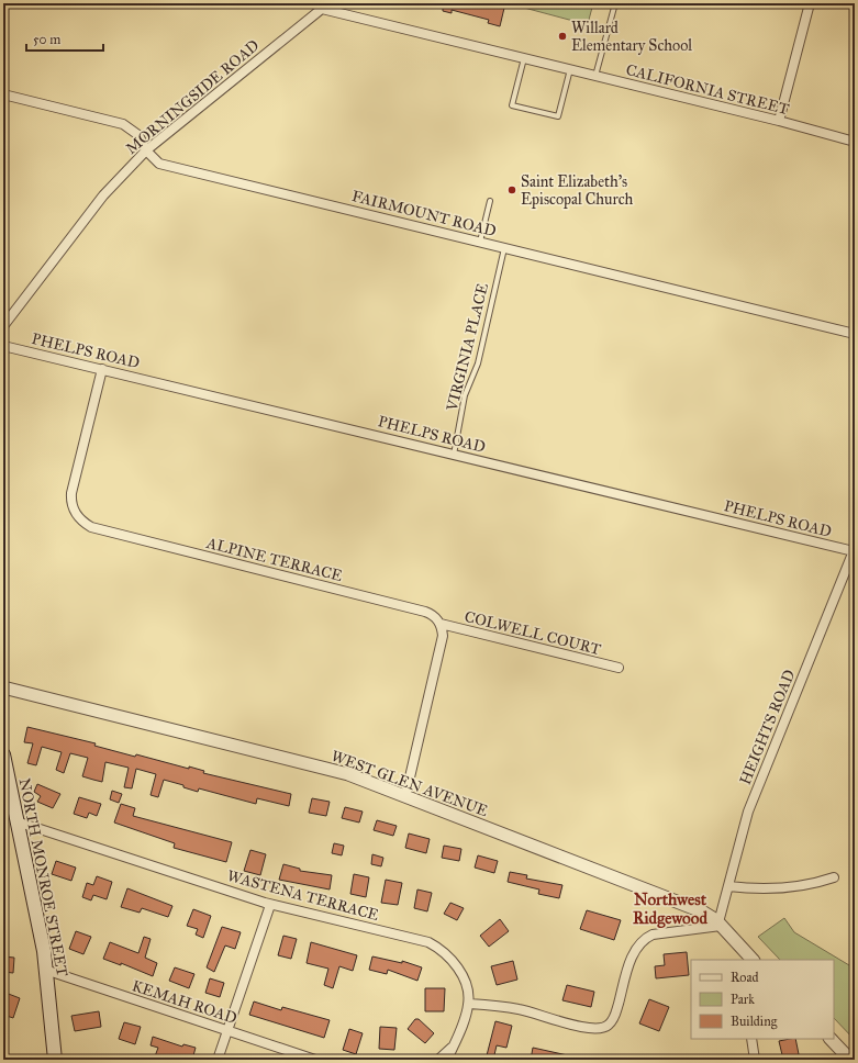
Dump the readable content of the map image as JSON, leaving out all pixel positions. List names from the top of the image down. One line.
{"streets":{"main road":["NORTH MONROE STREET"],"street":["CALIFORNIA STREET","MORNINGSIDE ROAD","FAIRMOUNT ROAD","PHELPS ROAD","ALPINE TERRACE","COLWELL COURT","HEIGHTS ROAD","WEST GLEN AVENUE","WASTENA TERRACE","KEMAH ROAD"],"lane":["VIRGINIA PLACE"]},"crossings":[["CALIFORNIA STREET","MORNINGSIDE ROAD"],["MORNINGSIDE ROAD","FAIRMOUNT ROAD"],["FAIRMOUNT ROAD","VIRGINIA PLACE"],["VIRGINIA PLACE","PHELPS ROAD"],["PHELPS ROAD","ALPINE TERRACE"],["PHELPS ROAD","HEIGHTS ROAD"],["ALPINE TERRACE","COLWELL COURT"],["HEIGHTS ROAD","WEST GLEN AVENUE"],["NORTH MONROE STREET","WASTENA TERRACE"],["NORTH MONROE STREET","KEMAH ROAD"]],"districts":["Northwest Ridgewood"],"places":["Willard Elementary School","Saint Elizabeth's Episcopal Church"],"legend":["Road","Park","Building"],"scale_bar":"50 m"}
